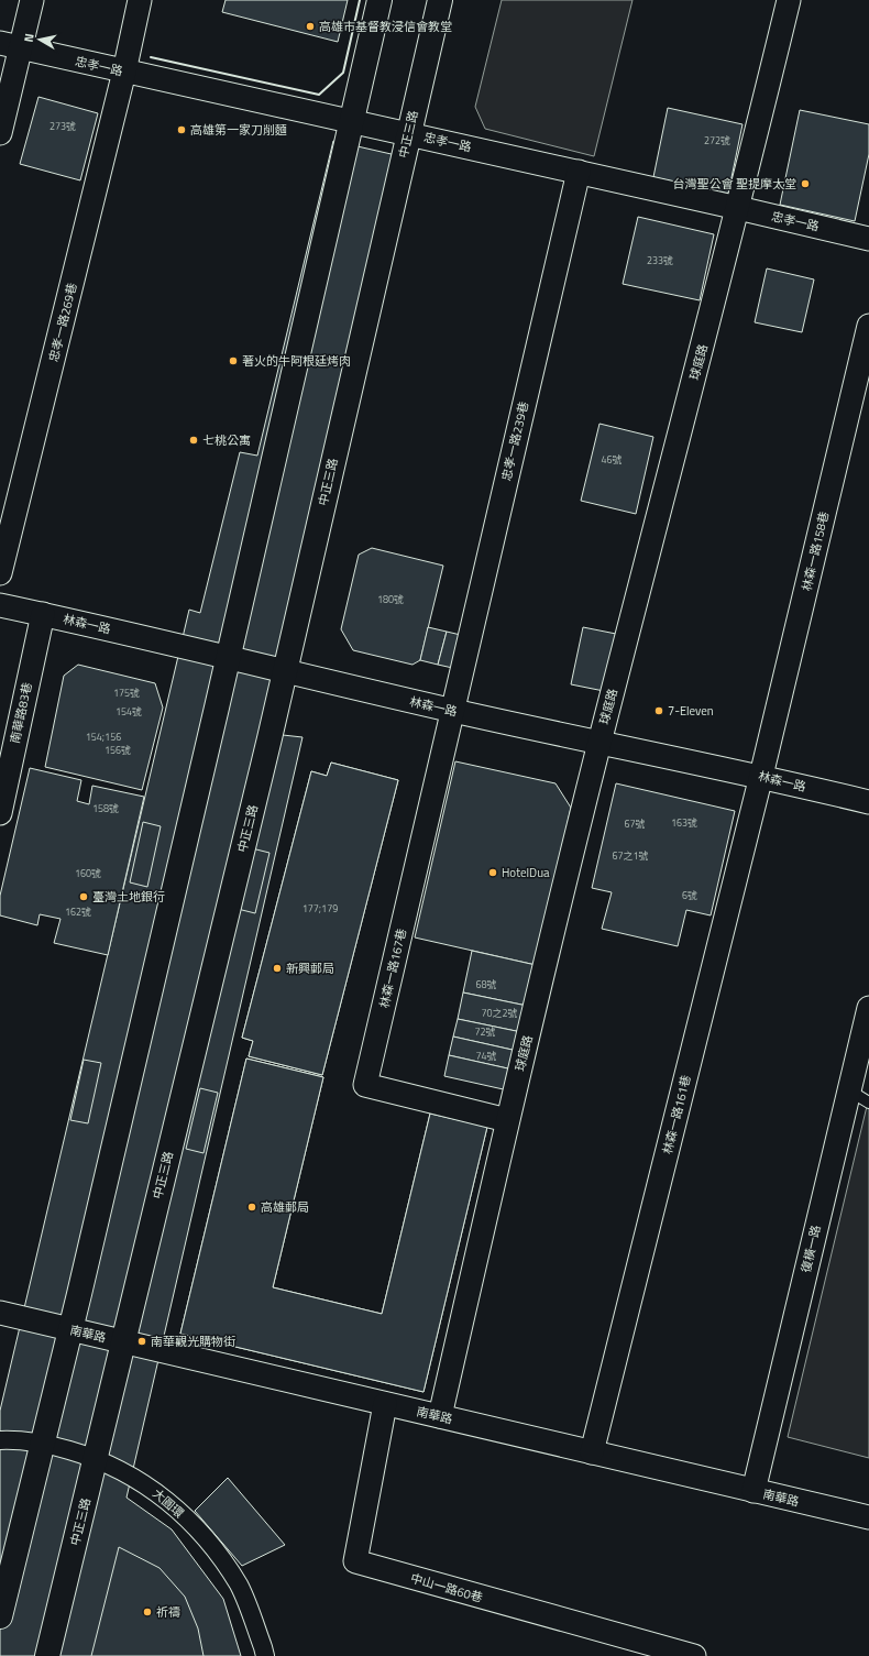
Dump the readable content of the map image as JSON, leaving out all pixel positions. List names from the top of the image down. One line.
{"streets":{"street":["忠孝一路","中正三路","忠孝一路269巷","球庭路","忠孝一路239巷","林森一路158巷","林森一路","南華路83巷","林森一路167巷","林森一路161巷","復橫一路","南華路","大圓環","中山一路60巷"]},"crossings":[["忠孝一路","中正三路"],["忠孝一路","忠孝一路269巷"],["忠孝一路","球庭路"],["忠孝一路","忠孝一路239巷"],["中正三路","林森一路"],["中正三路","南華路"],["中正三路","大圓環"],["球庭路","林森一路"],["球庭路","林森一路167巷"],["球庭路","南華路"],["忠孝一路239巷","林森一路"],["忠孝一路239巷","林森一路167巷"],["林森一路158巷","林森一路"],["林森一路158巷","林森一路161巷"],["林森一路","南華路83巷"],["林森一路","林森一路167巷"],["林森一路","林森一路161巷"],["林森一路161巷","南華路"],["復橫一路","南華路"],["南華路","中山一路60巷"]],"places":["高雄市基督教浸信會教堂","高雄第一家刀削麵","台灣聖公會 聖提摩太堂","著火的牛阿根廷烤肉","七桃公寓","7-Eleven","HotelDua","臺灣土地銀行","新興郵局","高雄郵局","南華觀光購物街","祈禱"],"house_numbers":["273號","272號","233號","46號","180號","175號","154號","154;156","156號","158號","163號","67號","67之1號","160號","6號","177;179","162號","68號","70之2號","72號","74號"],"north":"left"}
